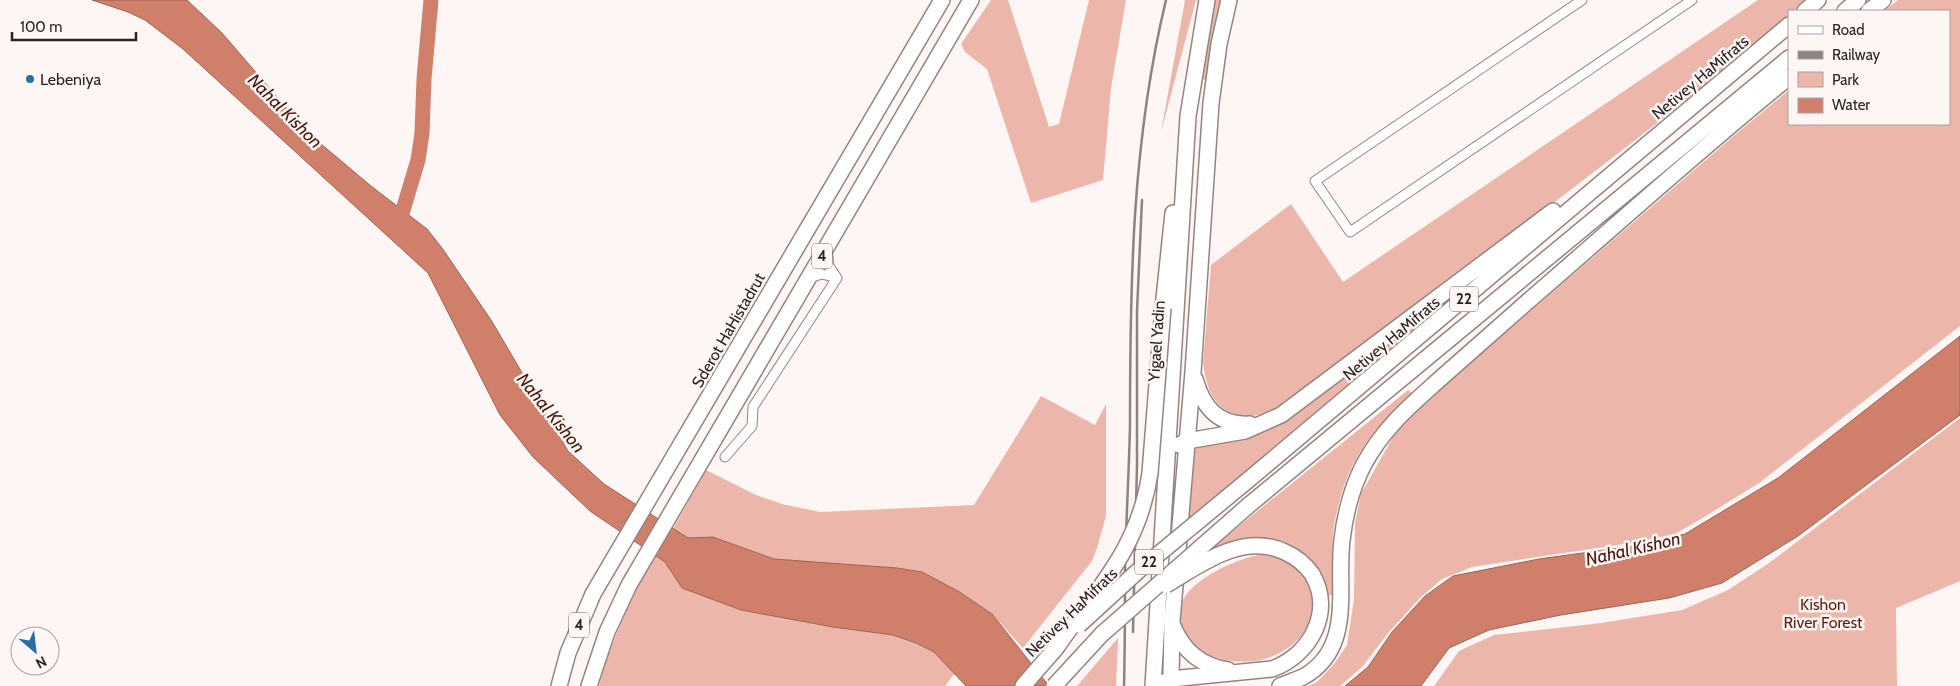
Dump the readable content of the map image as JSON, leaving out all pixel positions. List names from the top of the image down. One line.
{"streets":{"highway":["Netivey HaMifrats","4","22","Sderot HaHistadrut","Yigael Yadin"]},"water":["Nahal Kishon"],"parks":["Kishon River Forest"],"places":["Lebeniya"],"legend":["Road","Railway","Park","Water"],"scale_bar":"100 m","north":"bottom right"}
